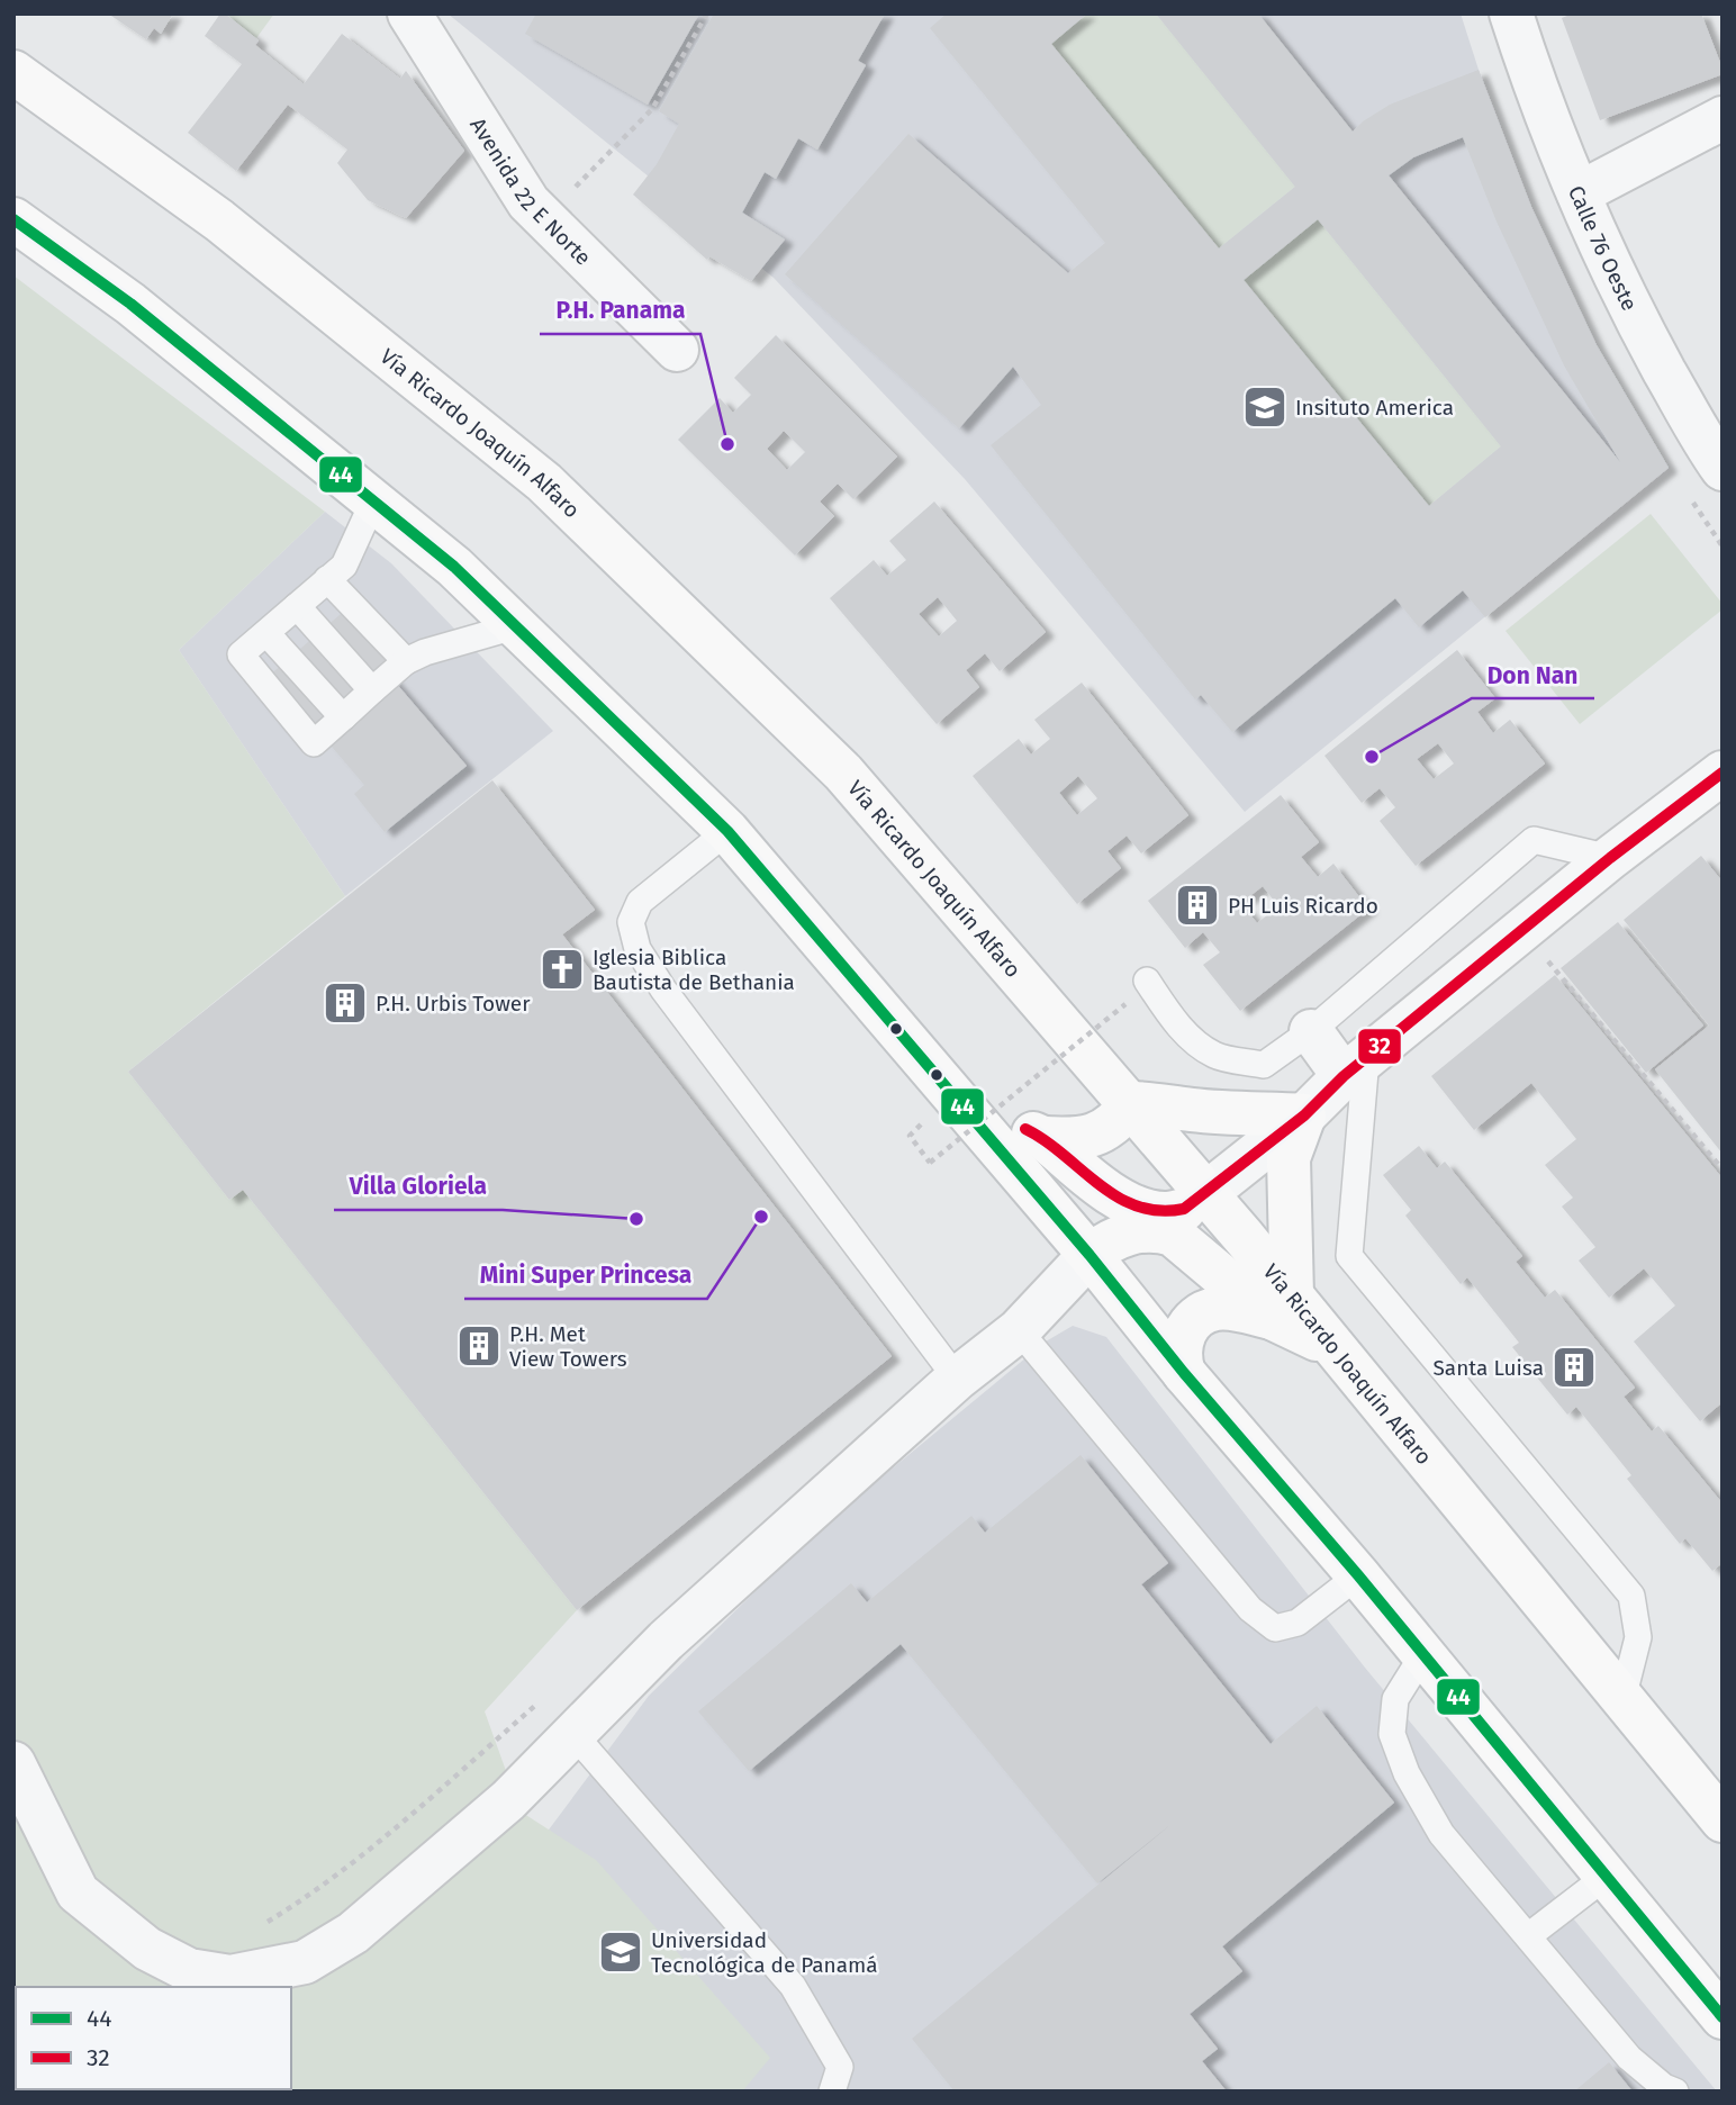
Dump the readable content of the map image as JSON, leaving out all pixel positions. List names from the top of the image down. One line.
{"streets":{"main road":["Vía Ricardo Joaquín Alfaro"],"street":["Avenida 22 E Norte","Calle 76 Oeste"]},"places":{"school or university":["Insituto America","Universidad Tecnológica de Panamá"],"other":["P.H. Panama","Don Nan","Mini Super Princesa","Villa Gloriela"],"building":["PH Luis Ricardo","P.H. Urbis Tower","P.H. Met View Towers","Santa Luisa"],"church":["Iglesia Biblica Bautista de Bethania"]},"lines":["transit line 44","transit line 32"],"legend":["44","32"]}
